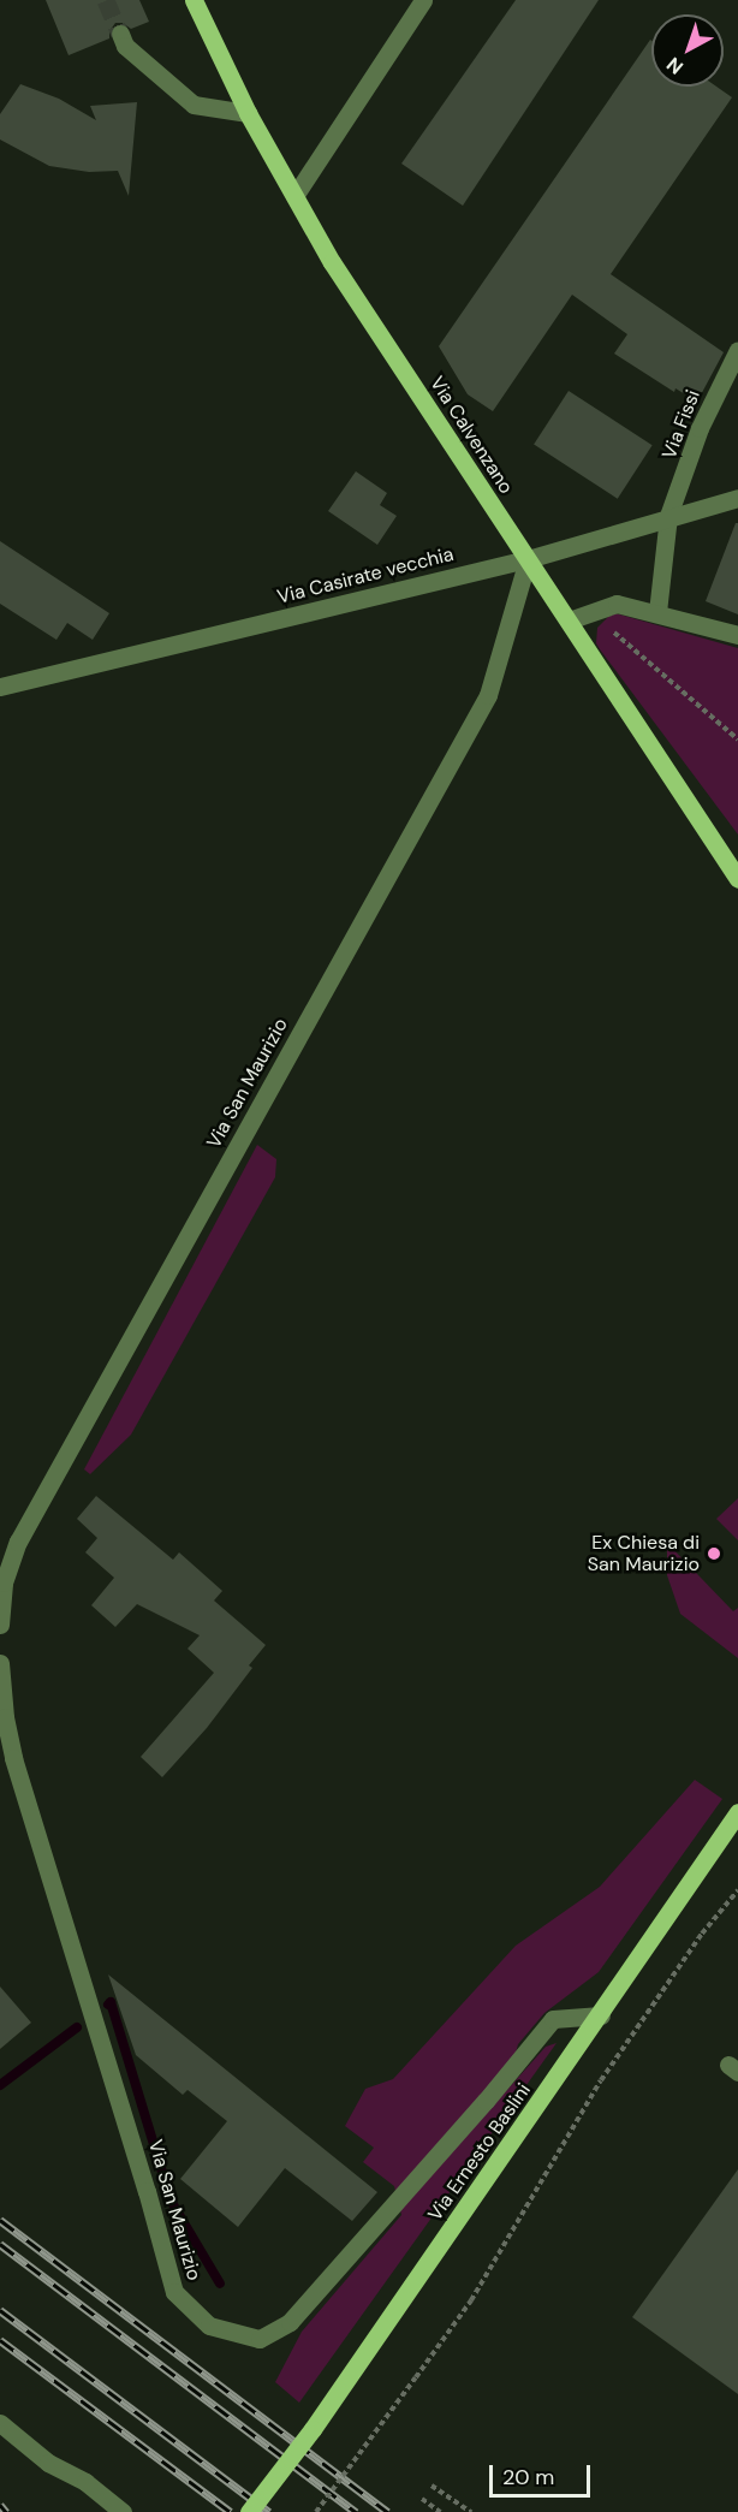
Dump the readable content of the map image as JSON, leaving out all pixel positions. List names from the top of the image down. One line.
{"streets":{"main road":["Via Calvenzano","Via Ernesto Baslini"],"street":["Via Fissi","Via Casirate vecchia","Via San Maurizio"]},"crossings":[["Via Fissi","Via Casirate vecchia"],["Via Calvenzano","Via Casirate vecchia"],["Via Calvenzano","Via San Maurizio"],["Via Casirate vecchia","Via San Maurizio"],["Via San Maurizio","Via Ernesto Baslini"]],"places":["Ex Chiesa di San Maurizio"],"scale_bar":"20 m","north":"bottom left"}
